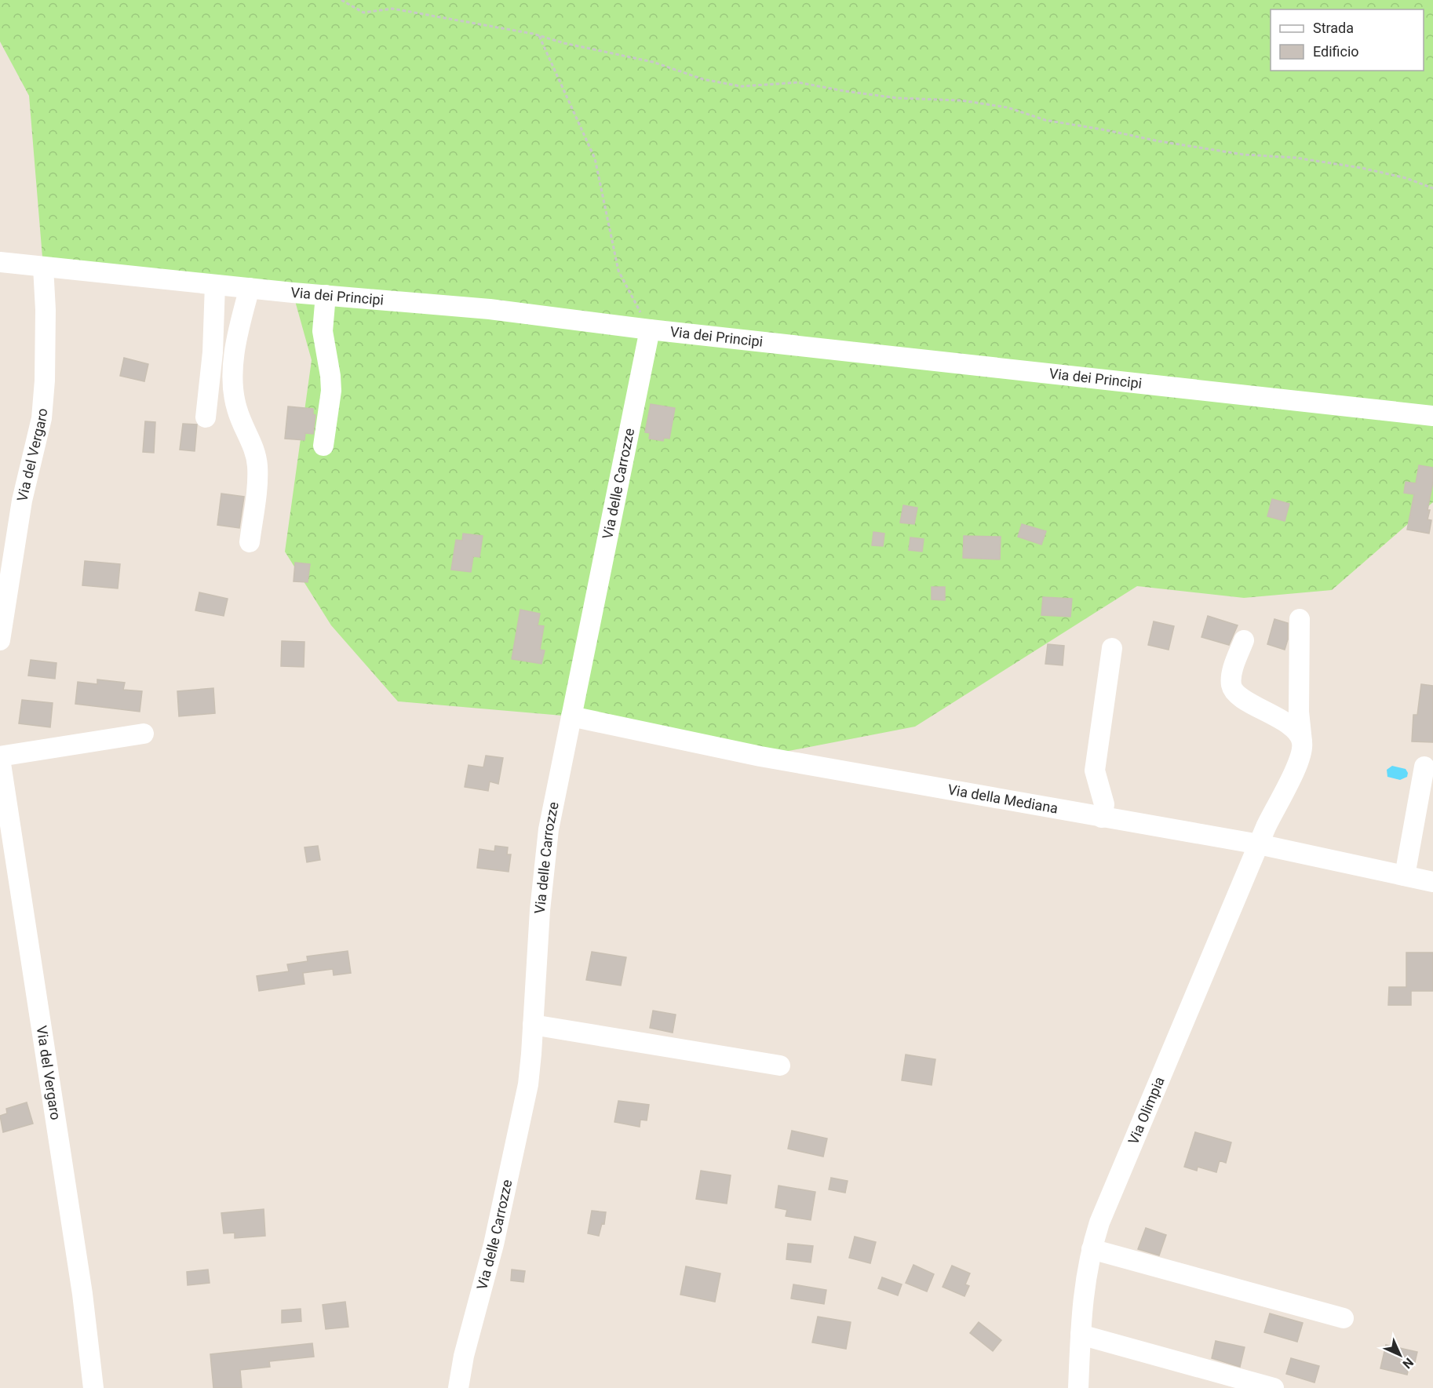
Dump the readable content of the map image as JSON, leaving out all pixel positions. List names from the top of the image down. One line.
{"streets":{"street":["Via dei Principi","Via del Vergaro","Via delle Carrozze","Via della Mediana","Via Olimpia"]},"crossings":[["Via dei Principi","Via del Vergaro"],["Via dei Principi","Via delle Carrozze"],["Via delle Carrozze","Via della Mediana"],["Via della Mediana","Via Olimpia"]],"legend":["Strada","Edificio"],"north":"bottom right"}
